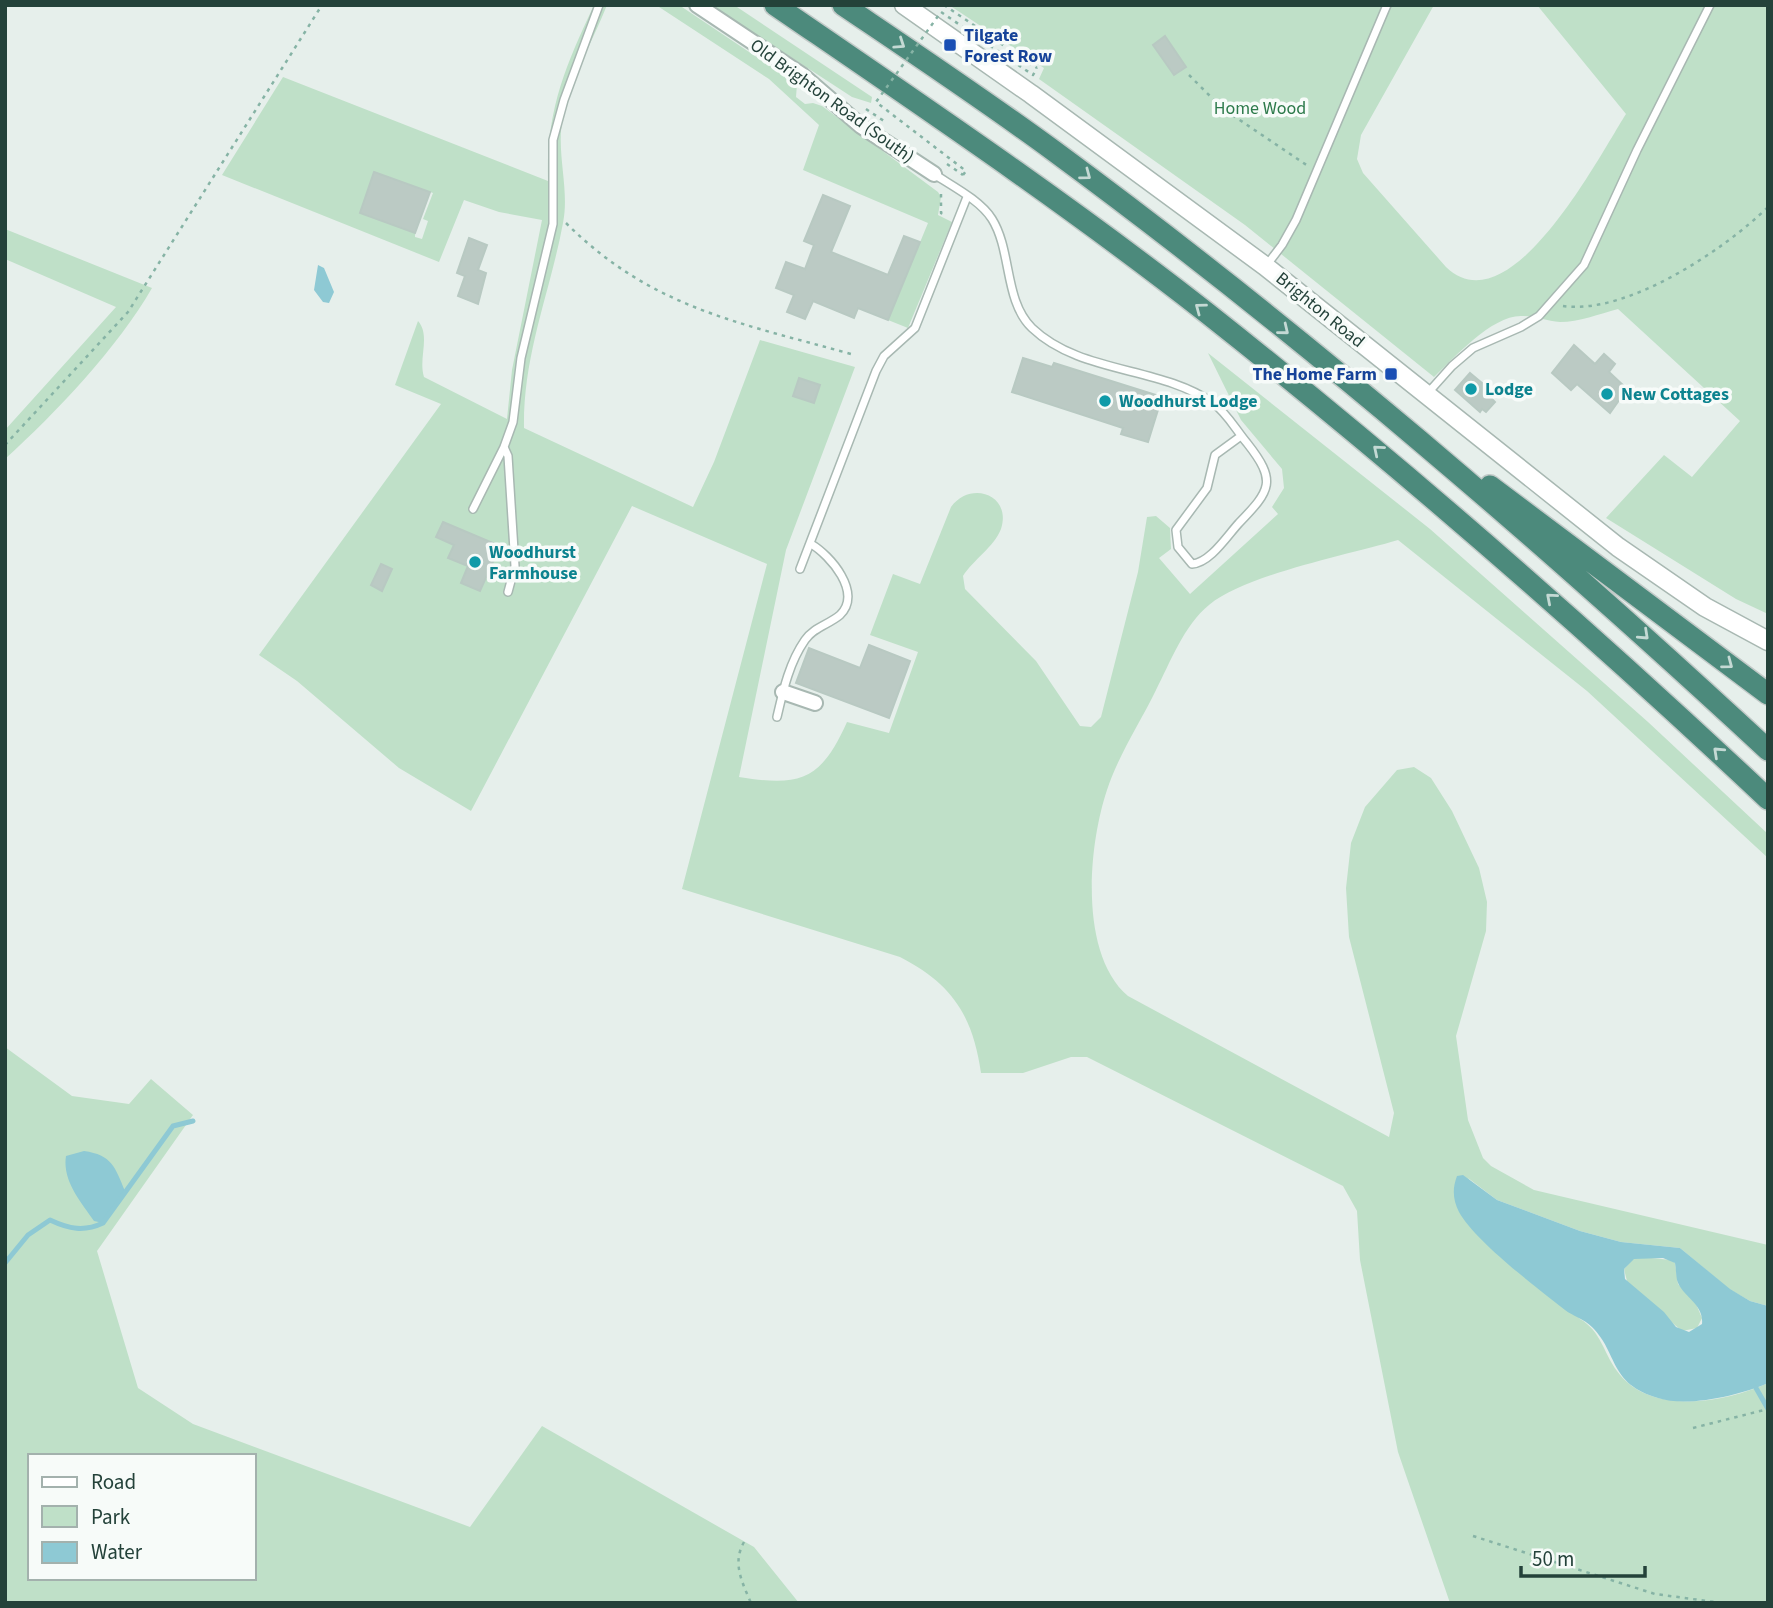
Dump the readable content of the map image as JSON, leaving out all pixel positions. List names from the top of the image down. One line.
{"streets":{"street":["Old Brighton Road (South)","Brighton Road"]},"parks":["Home Wood"],"places":{"transit":["Tilgate Forest Row","The Home Farm"],"other":["Lodge","New Cottages","Woodhurst Lodge","Woodhurst Farmhouse"]},"legend":["Road","Park","Water"],"scale_bar":"50 m"}
